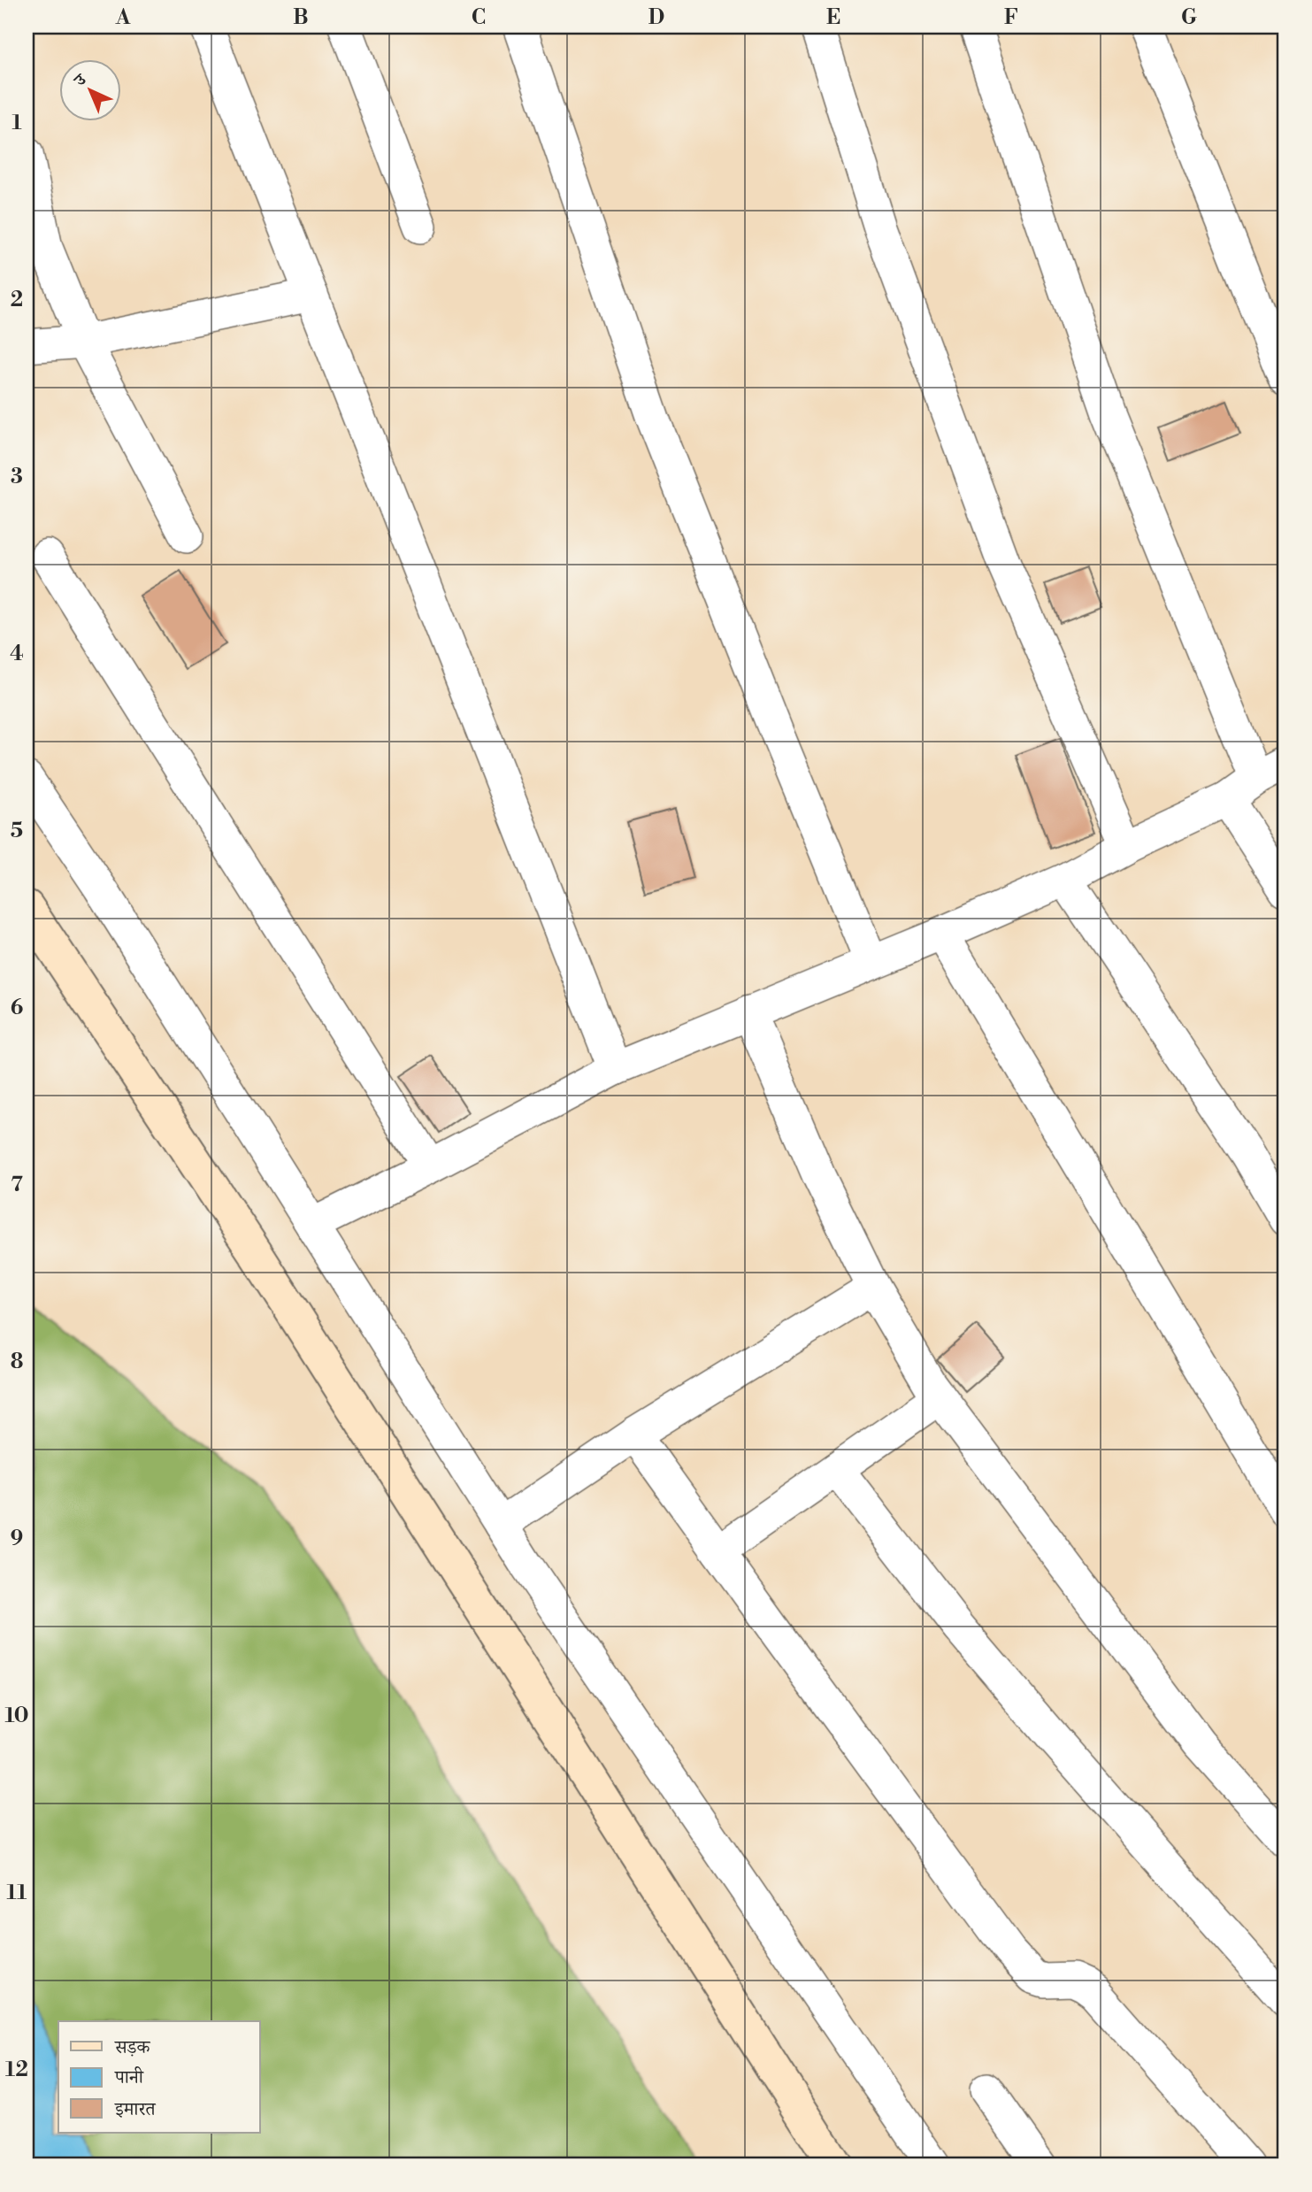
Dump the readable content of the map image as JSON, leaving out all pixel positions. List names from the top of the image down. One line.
{"legend":["सड़क","पानी","इमारत"],"north":"top left","grid":{"columns":["A","B","C","D","E","F","G"],"rows":["1","2","3","4","5","6","7","8","9","10","11","12"]}}
